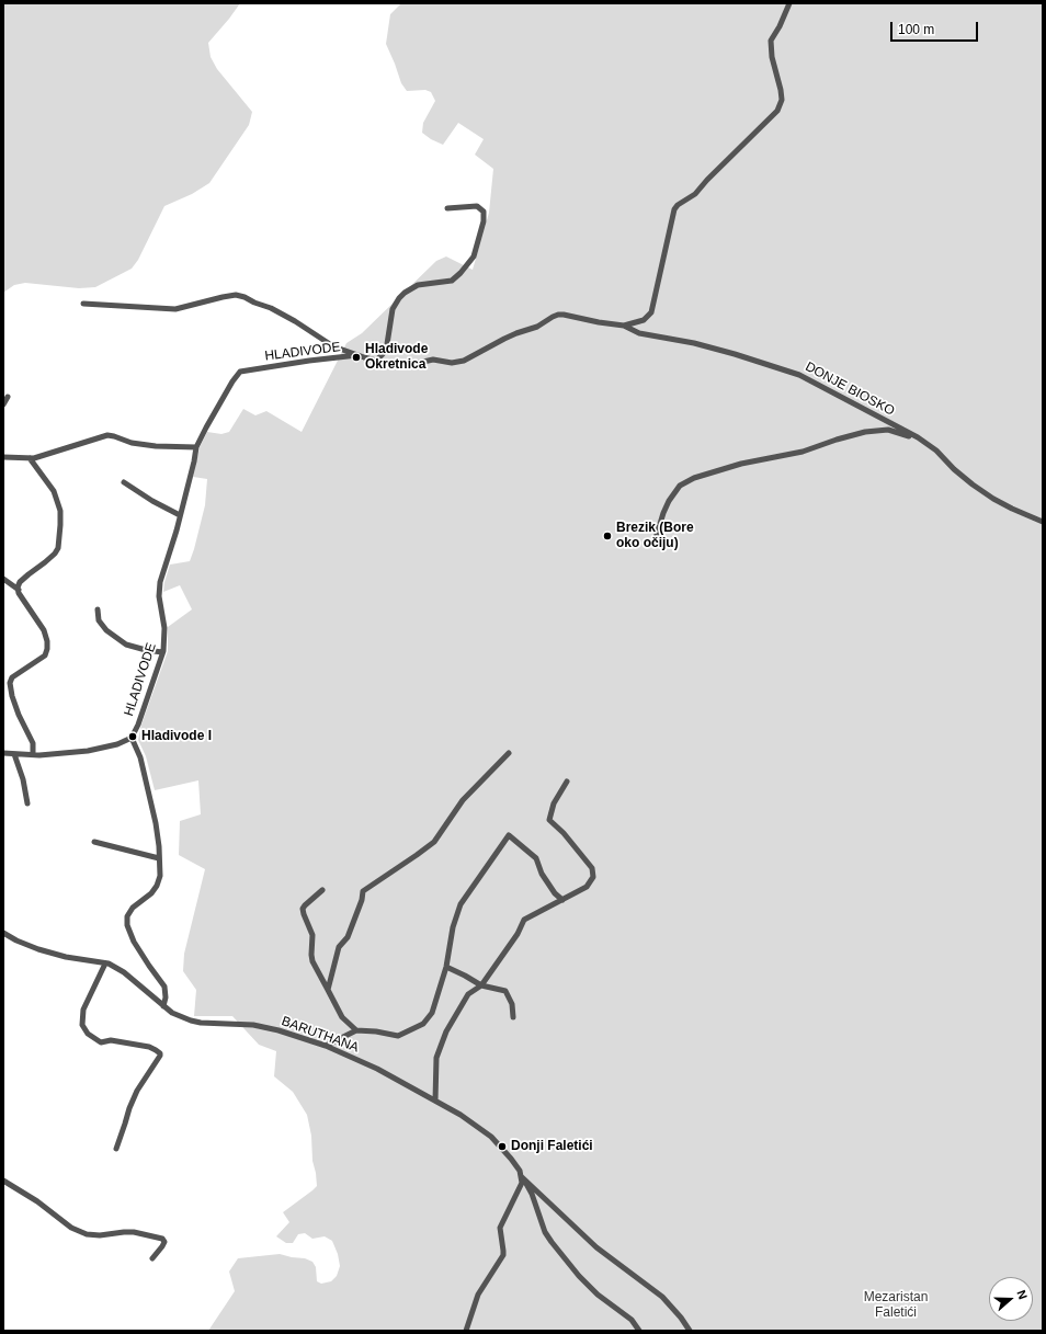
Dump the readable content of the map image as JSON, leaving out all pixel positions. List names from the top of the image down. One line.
{"streets":{"street":["HLADIVODE","DONJE BIOSKO","BARUTHANA"]},"crossings":[["HLADIVODE","DONJE BIOSKO"]],"parks":["Mezaristan Faletići"],"places":["Hladivode Okretnica","Brezik (Bore oko očiju)","Hladivode I","Donji Faletići"],"scale_bar":"100 m","north":"right"}
